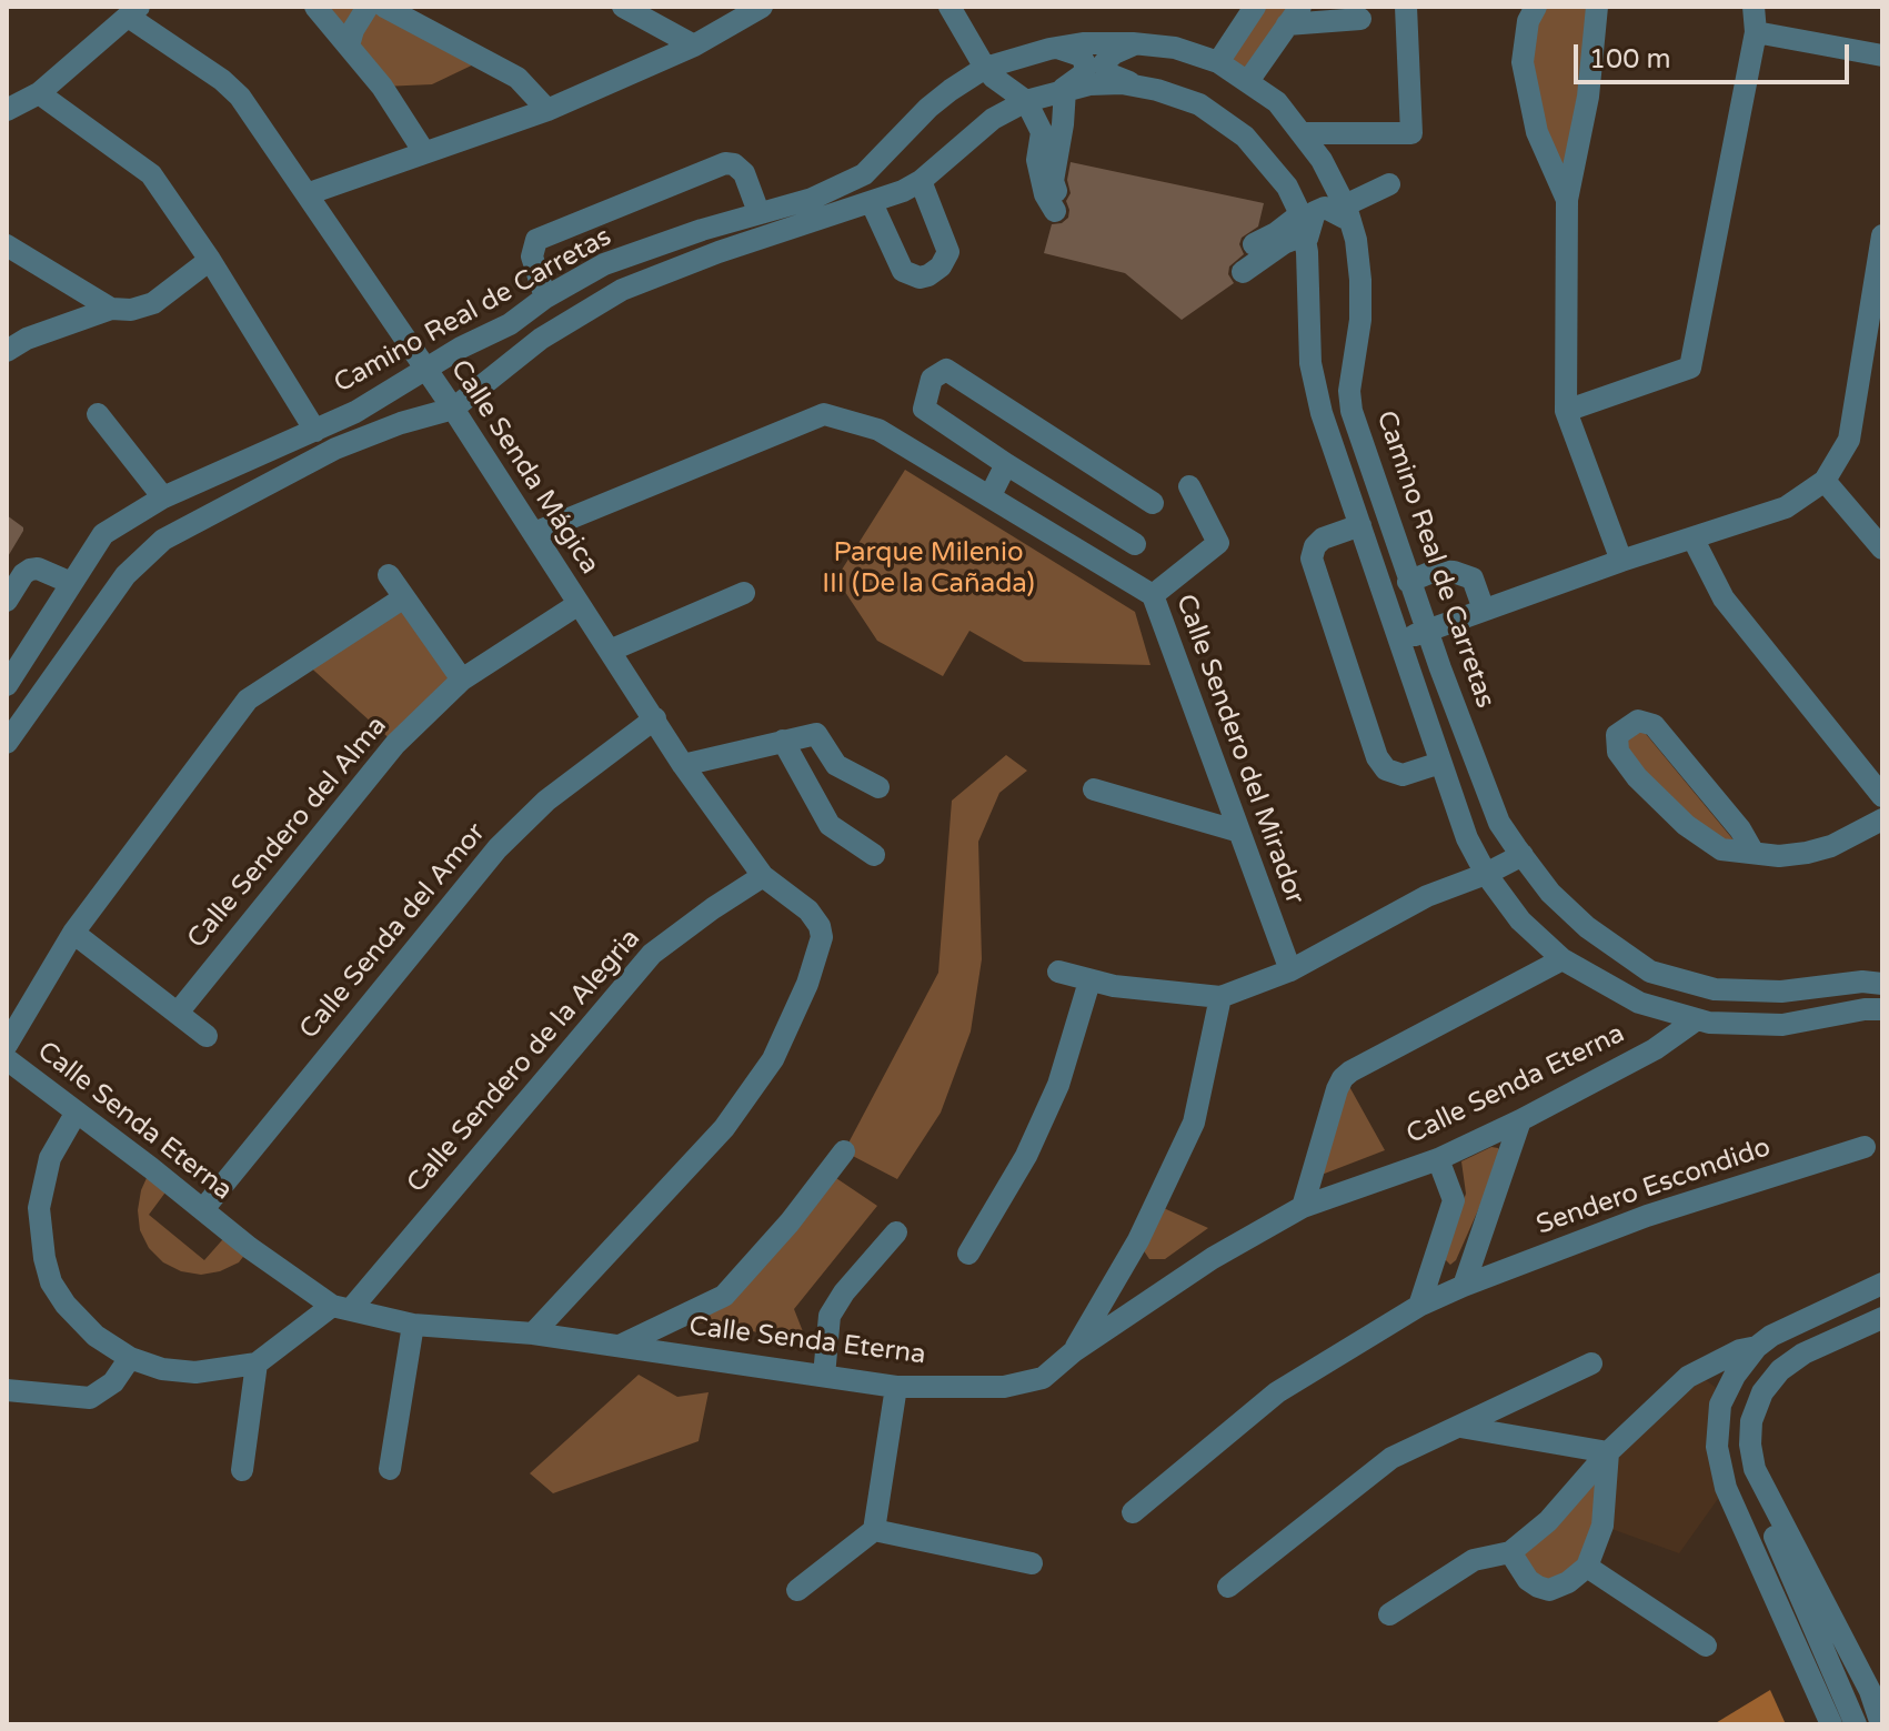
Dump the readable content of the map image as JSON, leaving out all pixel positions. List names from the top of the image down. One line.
{"streets":{"street":["Camino Real de Carretas","Calle Senda Mágica","Calle Sendero del Mirador","Calle Sendero del Alma","Calle Senda del Amor","Calle Sendero de la Alegria","Calle Senda Eterna","Sendero Escondido"]},"crossings":[["Camino Real de Carretas","Calle Senda Mágica"],["Camino Real de Carretas","Calle Senda Eterna"],["Calle Senda Mágica","Calle Sendero del Mirador"],["Calle Senda Mágica","Calle Sendero del Alma"],["Calle Senda Mágica","Calle Senda del Amor"],["Calle Senda Mágica","Calle Sendero de la Alegria"],["Calle Senda Mágica","Calle Senda Eterna"],["Calle Senda del Amor","Calle Senda Eterna"],["Calle Sendero de la Alegria","Calle Senda Eterna"]],"parks":["Parque Milenio III (De la Cañada)"],"scale_bar":"100 m"}
